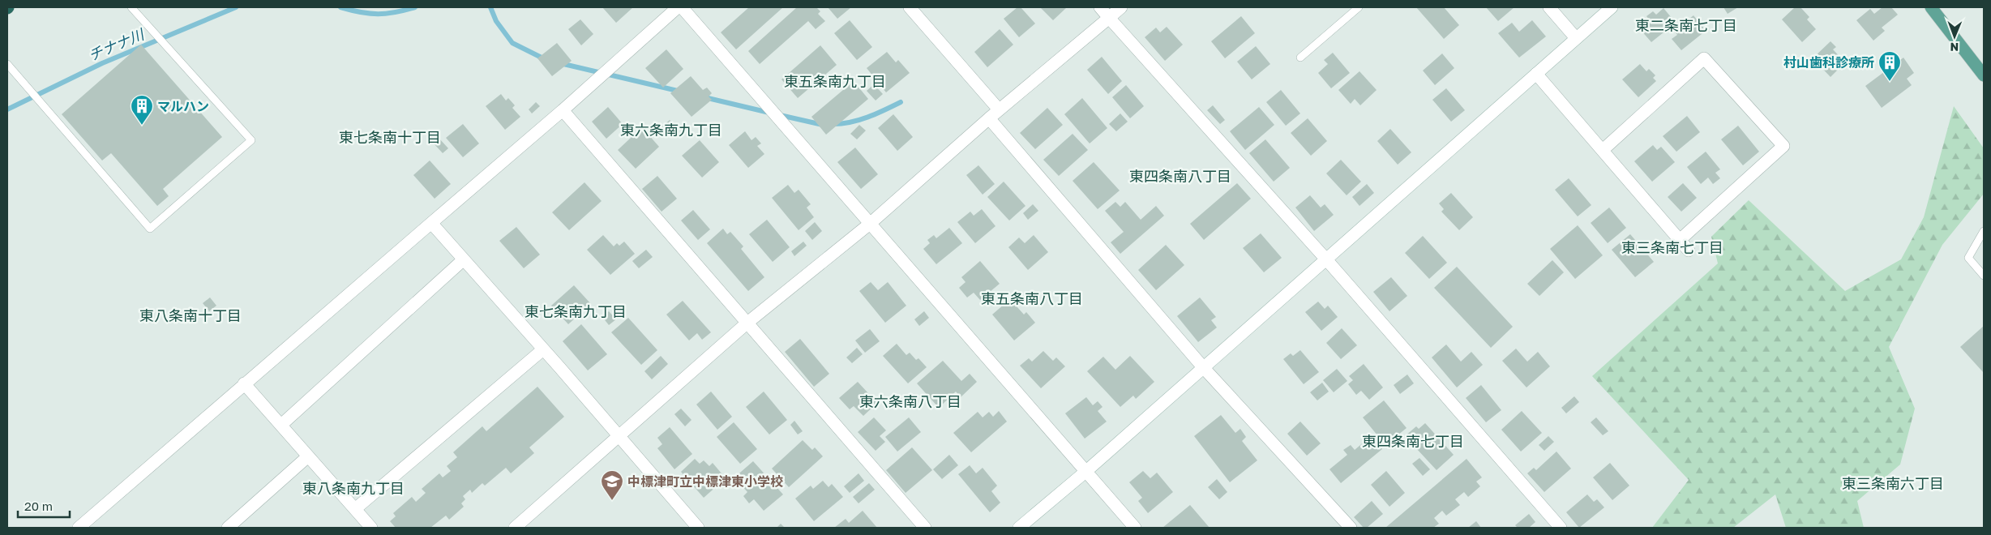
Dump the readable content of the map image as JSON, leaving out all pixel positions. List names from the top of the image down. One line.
{"districts":["東二条南七丁目","東五条南九丁目","東六条南九丁目","東七条南十丁目","東四条南八丁目","東三条南七丁目","東五条南八丁目","東七条南九丁目","東八条南十丁目","東六条南八丁目","東四条南七丁目","東三条南六丁目","東八条南九丁目"],"water":["チナナ川"],"places":{"building":["村山歯科診療所","マルハン"],"school or university":["中標津町立中標津東小学校"]},"scale_bar":"20 m","north":"bottom"}
